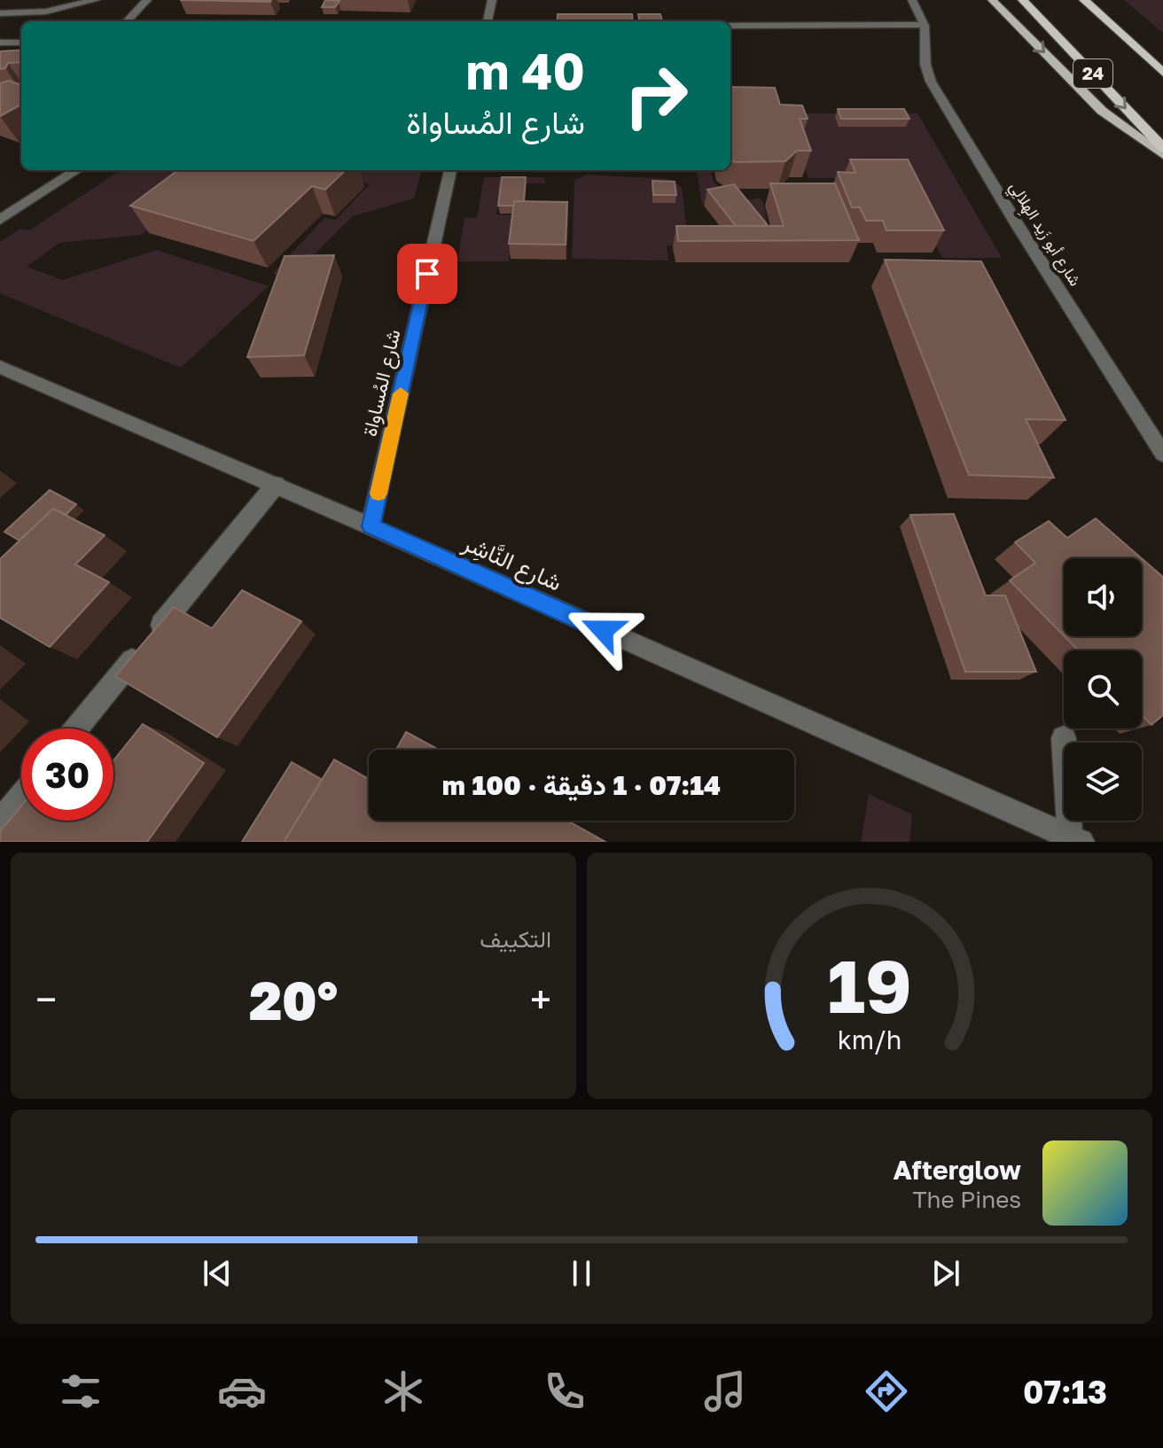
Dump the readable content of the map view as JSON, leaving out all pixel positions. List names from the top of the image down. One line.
{"streets":{"highway":["24"],"street":["شارع أبو زَيد الهِلالِي","شارع المُساواة","شارع النَّاشِر"]},"crossings":[["شارع المُساواة","شارع النَّاشِر"]],"page":{"turn":["40 m","شارع المُساواة"],"limit":"30","trip":"07:14 · 1 دقيقة · 100 m","tile":"التكييف","heat":["−","20°","+"],"song":["Afterglow","The Pines"],"tabs":"07:13","gauge":["19","km/h"]}}
